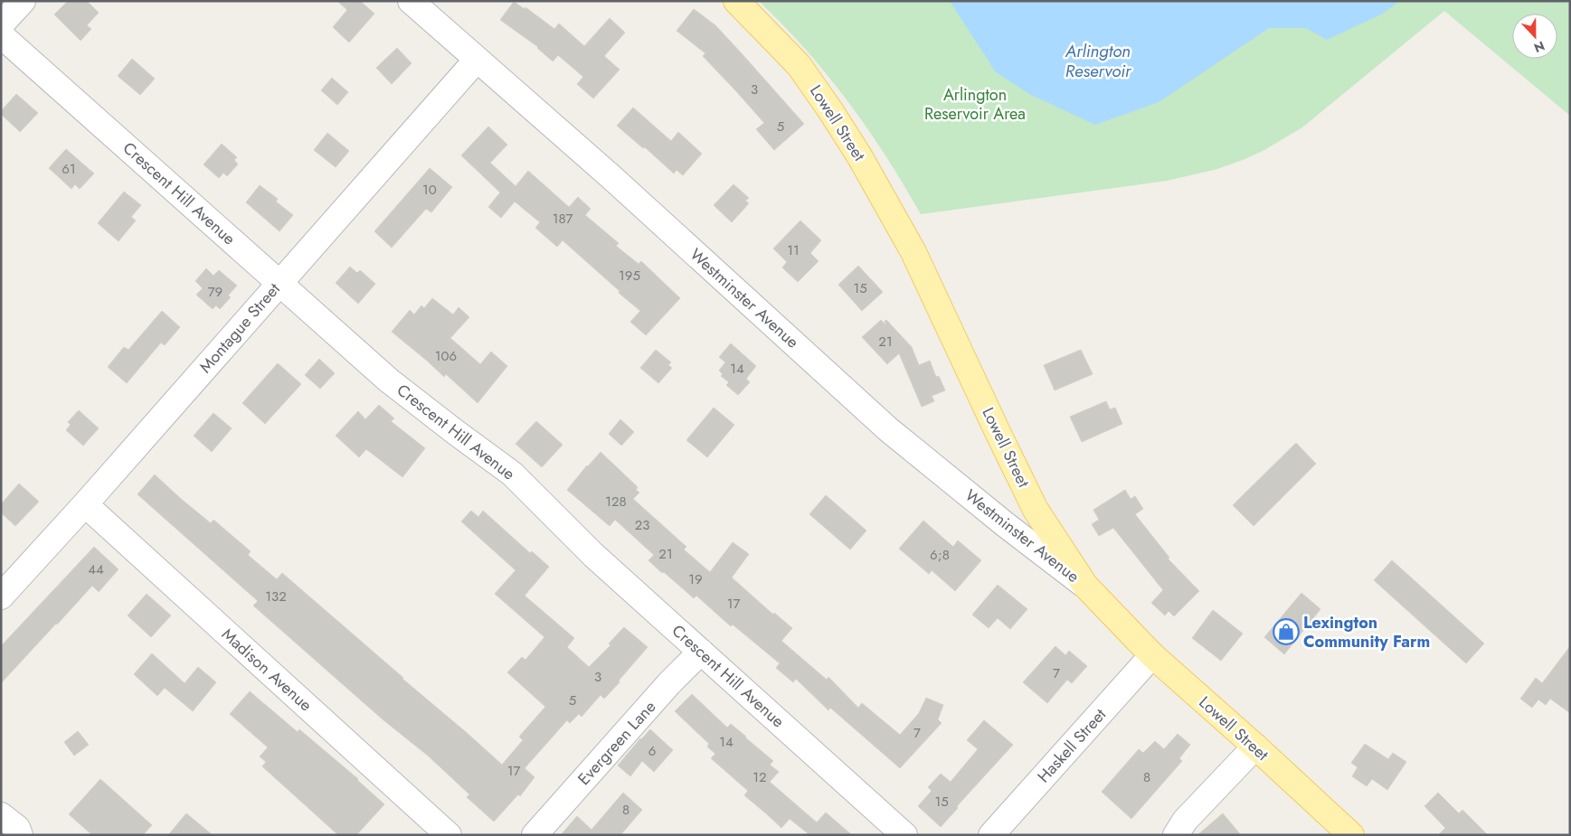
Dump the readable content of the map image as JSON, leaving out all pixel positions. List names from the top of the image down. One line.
{"streets":{"main road":["Lowell Street"],"street":["Crescent Hill Avenue","Westminster Avenue","Montague Street","Madison Avenue","Evergreen Lane","Haskell Street"]},"crossings":[["Lowell Street","Westminster Avenue"],["Lowell Street","Haskell Street"],["Crescent Hill Avenue","Montague Street"],["Crescent Hill Avenue","Evergreen Lane"],["Westminster Avenue","Montague Street"],["Montague Street","Madison Avenue"]],"water":["Arlington Reservoir"],"parks":["Arlington Reservoir Area"],"places":{"shop":["Lexington Community Farm"]},"house_numbers":["3","5","61","10","187","11","195","15","79","21","106","14","128","23","21","6;8","44","19","132","17","7","3","5","7","14","6","17","12","8","15","8"],"north":"bottom"}
